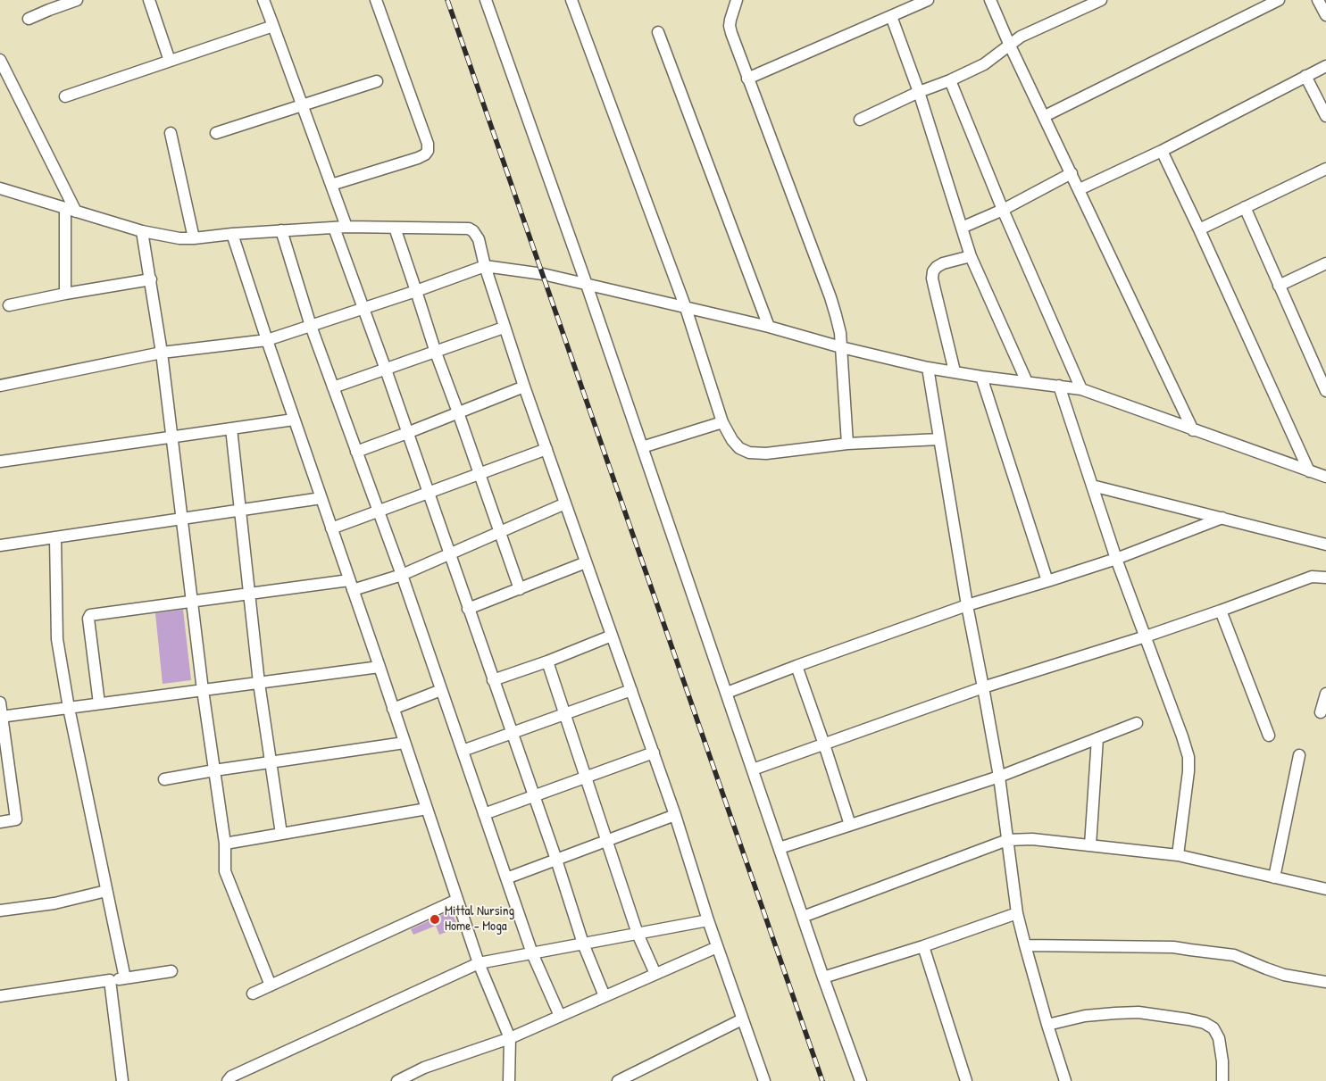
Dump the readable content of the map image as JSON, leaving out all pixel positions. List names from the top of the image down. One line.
{"places":["Mittal Nursing Home - Moga"]}
